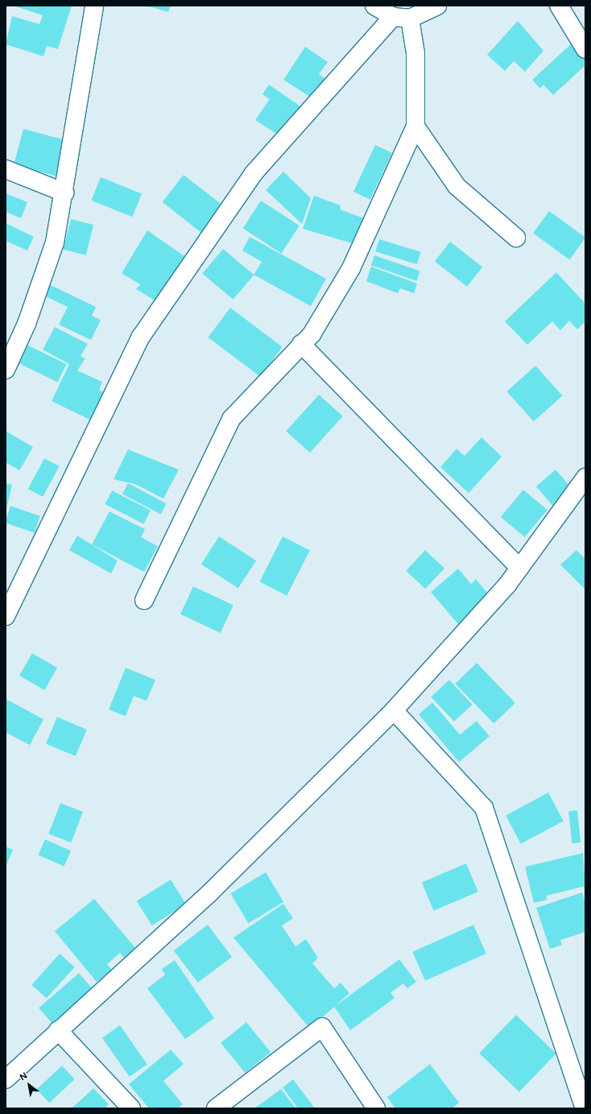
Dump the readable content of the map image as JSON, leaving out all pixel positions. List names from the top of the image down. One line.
{"north":"top left"}
